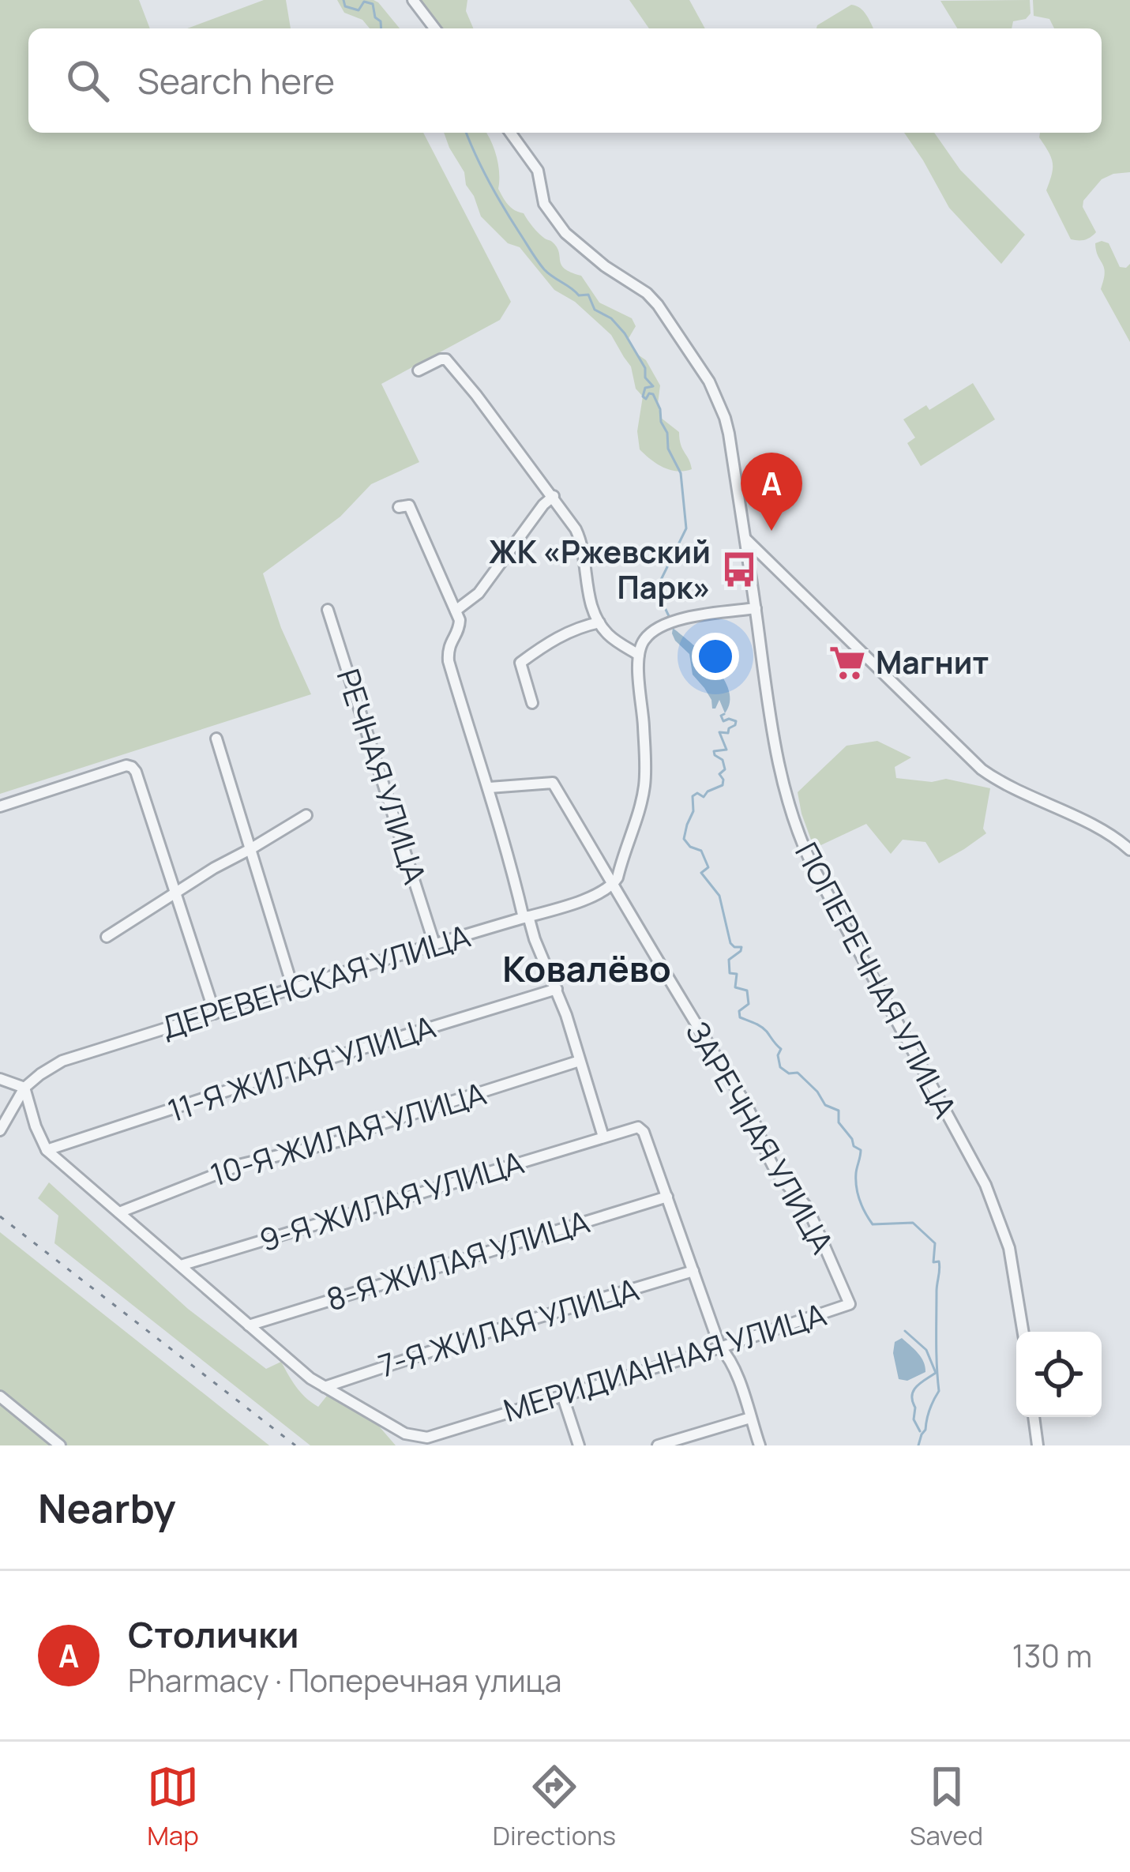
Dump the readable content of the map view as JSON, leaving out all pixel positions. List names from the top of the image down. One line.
{"streets":{"street":["РЕЧНАЯ УЛИЦА","ПОПЕРЕЧНАЯ УЛИЦА","ДЕРЕВЕНСКАЯ УЛИЦА","11-Я ЖИЛАЯ УЛИЦА","10-Я ЖИЛАЯ УЛИЦА","ЗАРЕЧНАЯ УЛИЦА","9-Я ЖИЛАЯ УЛИЦА","8-Я ЖИЛАЯ УЛИЦА","7-Я ЖИЛАЯ УЛИЦА","МЕРИДИАННАЯ УЛИЦА"]},"crossings":[["РЕЧНАЯ УЛИЦА","ДЕРЕВЕНСКАЯ УЛИЦА"],["ДЕРЕВЕНСКАЯ УЛИЦА","ЗАРЕЧНАЯ УЛИЦА"],["11-Я ЖИЛАЯ УЛИЦА","МЕРИДИАННАЯ УЛИЦА"],["10-Я ЖИЛАЯ УЛИЦА","МЕРИДИАННАЯ УЛИЦА"],["ЗАРЕЧНАЯ УЛИЦА","МЕРИДИАННАЯ УЛИЦА"],["9-Я ЖИЛАЯ УЛИЦА","8-Я ЖИЛАЯ УЛИЦА"],["9-Я ЖИЛАЯ УЛИЦА","МЕРИДИАННАЯ УЛИЦА"],["8-Я ЖИЛАЯ УЛИЦА","МЕРИДИАННАЯ УЛИЦА"],["7-Я ЖИЛАЯ УЛИЦА","МЕРИДИАННАЯ УЛИЦА"]],"districts":["Ковалёво"],"places":{"bus stop":["ЖК «Ржевский Парк»"],"supermarket":["Магнит"]},"page":{"search":"Search here","pins":"A","heading":"Nearby","list":[{"mark":"A","name":"Столички","note":"Pharmacy · Поперечная улица","value":"130 m"}],"nav":["Map","Directions","Saved"]}}
